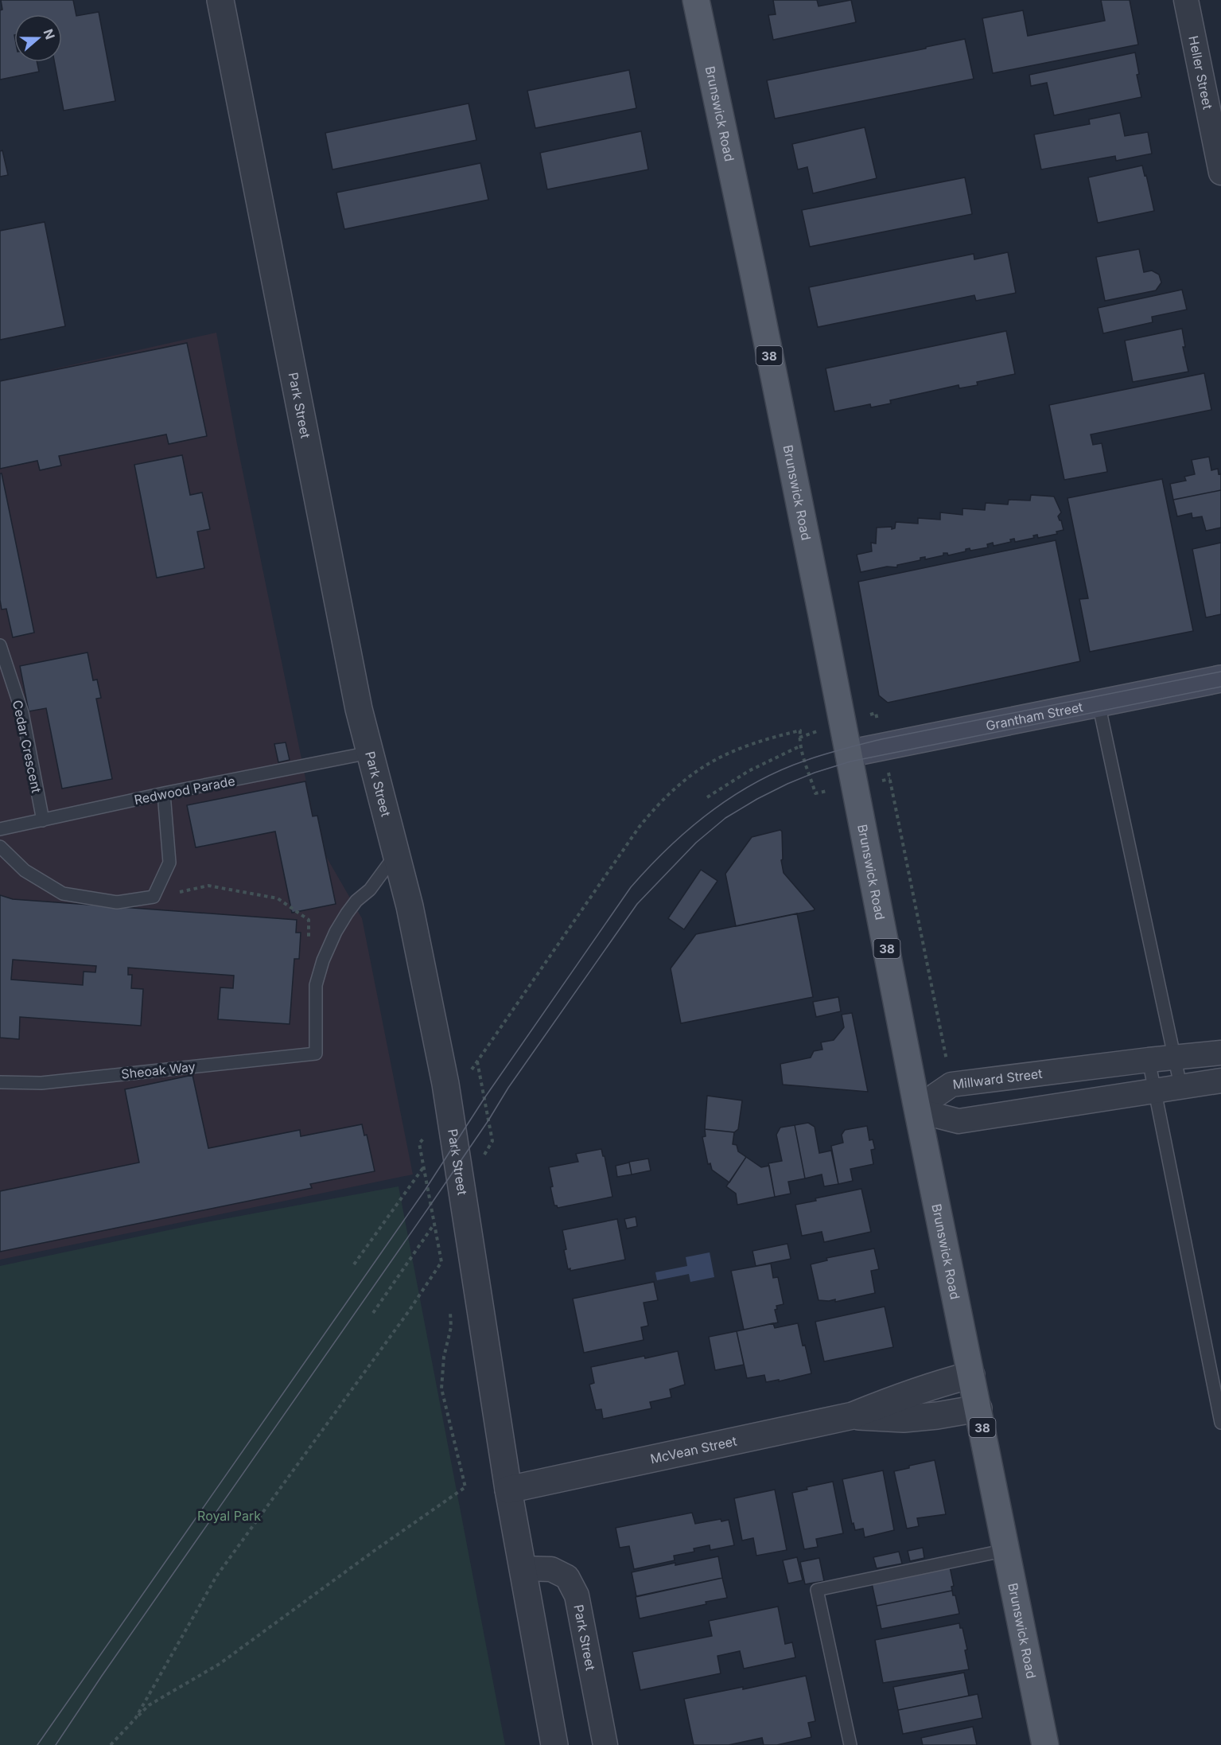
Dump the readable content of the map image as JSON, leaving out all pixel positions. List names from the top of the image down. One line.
{"streets":{"main road":["Brunswick Road","38","Grantham Street"],"street":["Heller Street","Park Street","Millward Street","McVean Street"],"lane":["Cedar Crescent","Redwood Parade","Sheoak Way"]},"crossings":[["Brunswick Road","Grantham Street"],["Brunswick Road","Millward Street"],["Brunswick Road","McVean Street"],["Park Street","Redwood Parade"],["Park Street","Sheoak Way"],["Park Street","McVean Street"],["Cedar Crescent","Redwood Parade"]],"parks":["Royal Park"],"north":"right"}
